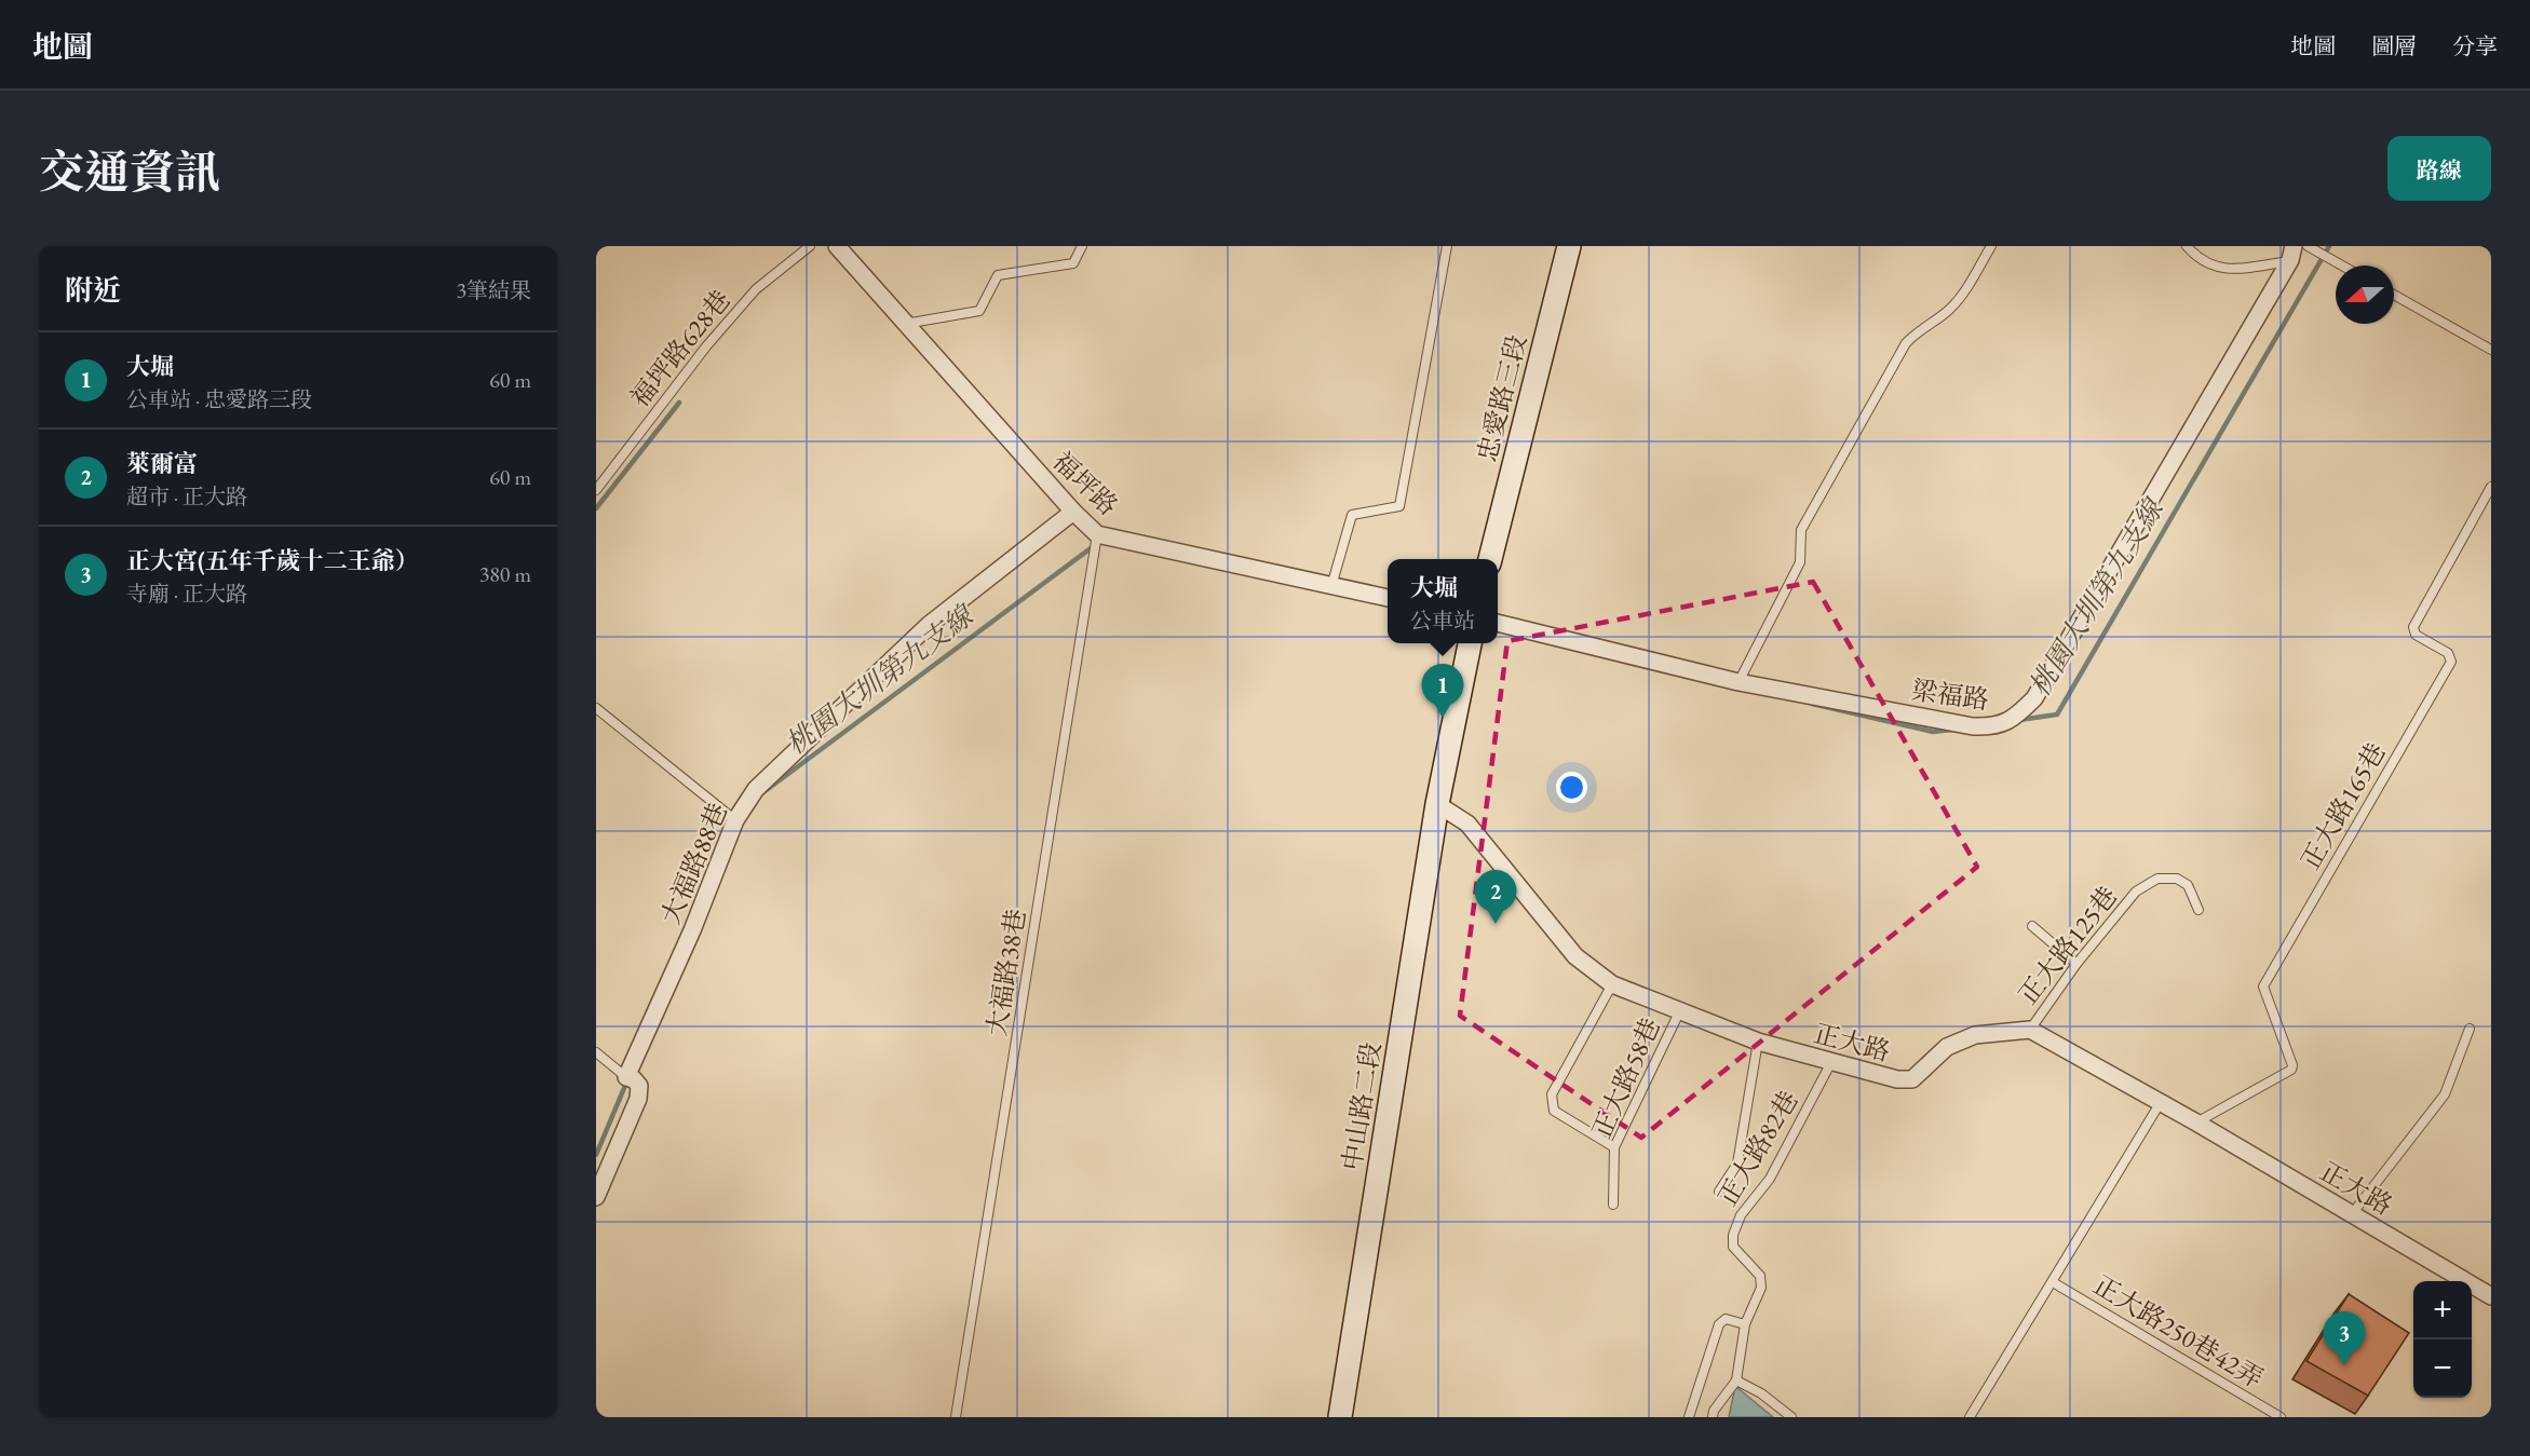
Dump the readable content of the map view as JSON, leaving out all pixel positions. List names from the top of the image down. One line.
{"streets":{"main road":["忠愛路三段","中山路二段"],"street":["福坪路","梁福路","大福路88巷","正大路"],"lane":["福坪路628巷","正大路165巷","正大路125巷","大福路38巷","正大路58巷","正大路82巷","正大路250巷42弄"]},"crossings":[["福坪路","大福路88巷"],["福坪路","大福路38巷"],["正大路165巷","正大路"],["正大路125巷","正大路"],["正大路","正大路58巷"],["正大路","中山路二段"],["正大路","正大路82巷"]],"water":["桃園大圳第九支線"],"north":"left","page":{"header":"地圖","nav":["地圖","圖層","分享"],"title":"交通資訊","buttons":"路線","heading":["附近","3筆結果"],"list":[{"mark":"1","name":"大堀","note":"公車站 · 忠愛路三段","value":"60 m"},{"mark":"2","name":"萊爾富","note":"超市 · 正大路","value":"60 m"},{"mark":"3","name":"正大宮(五年千歲十二王爺）","note":"寺廟 · 正大路","value":"380 m"}],"popup":["大堀","公車站"],"pins":["1","2","3"],"map_buttons":["+","−"]}}
